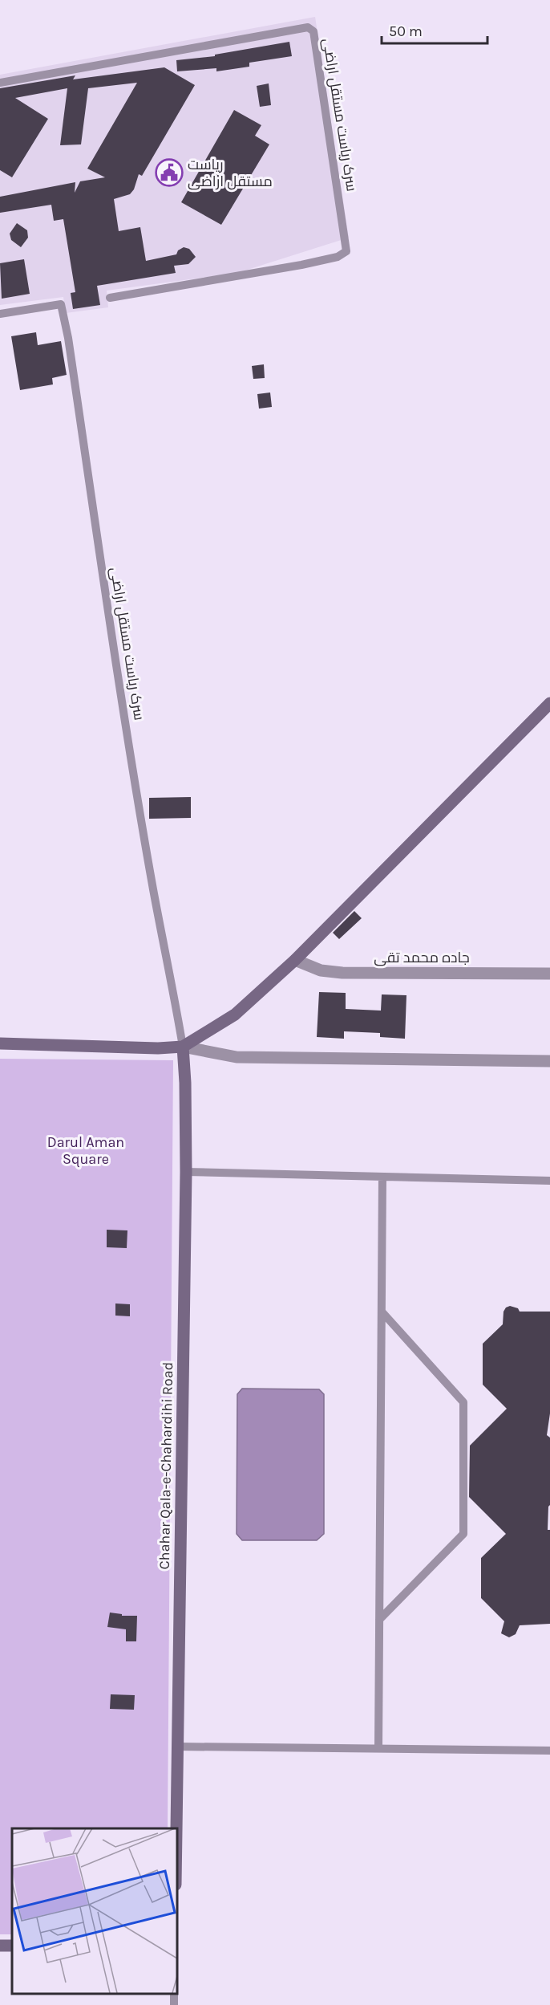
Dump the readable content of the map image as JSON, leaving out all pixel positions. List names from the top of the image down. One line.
{"streets":{"main road":["Chahar Qala-e-Chahardihi Road"],"street":["جاده محمد تقی"],"lane":["سرک ریاست مستقل اراضی"]},"crossings":[["سرک ریاست مستقل اراضی","Chahar Qala-e-Chahardihi Road"]],"parks":["Darul Aman Square"],"places":{"public building":["ریاست مستقل اراضی"]},"scale_bar":"50 m"}
